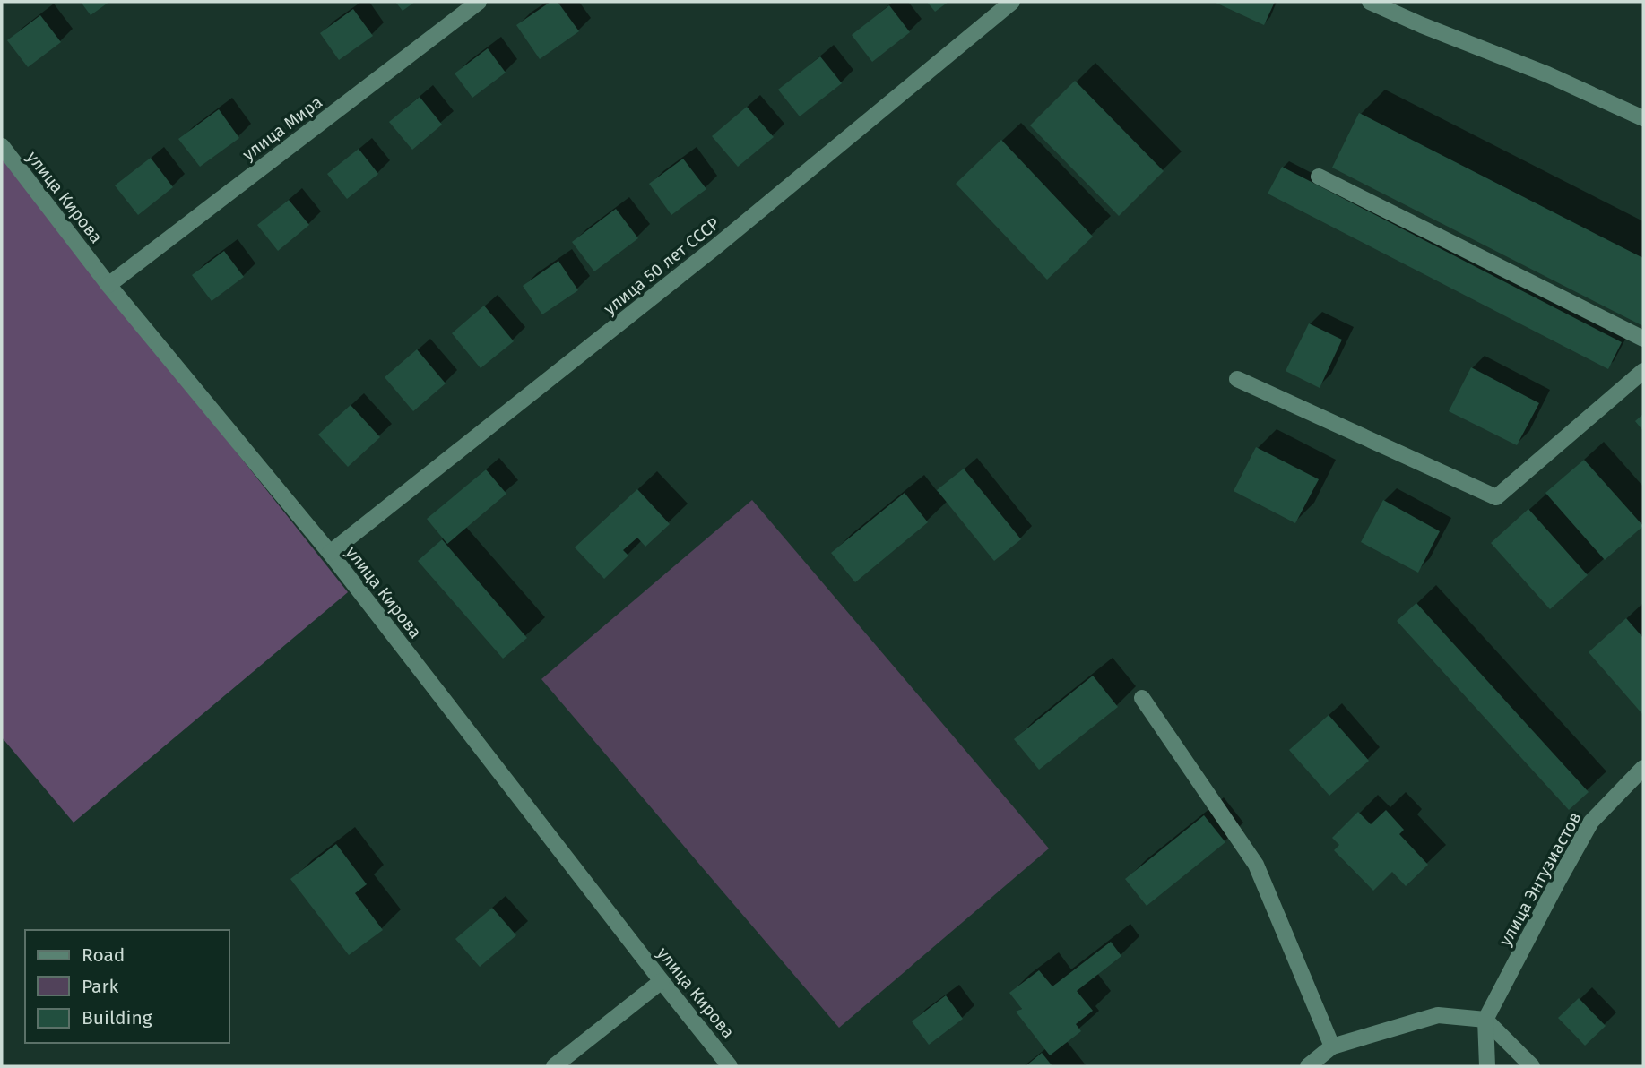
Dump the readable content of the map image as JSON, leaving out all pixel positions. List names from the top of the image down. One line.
{"streets":{"street":["улица Мира","улица Кирова","улица 50 лет СССР","улица Энтузиастов"]},"crossings":[["улица Мира","улица Кирова"],["улица Кирова","улица 50 лет СССР"]],"legend":["Road","Park","Building"]}
